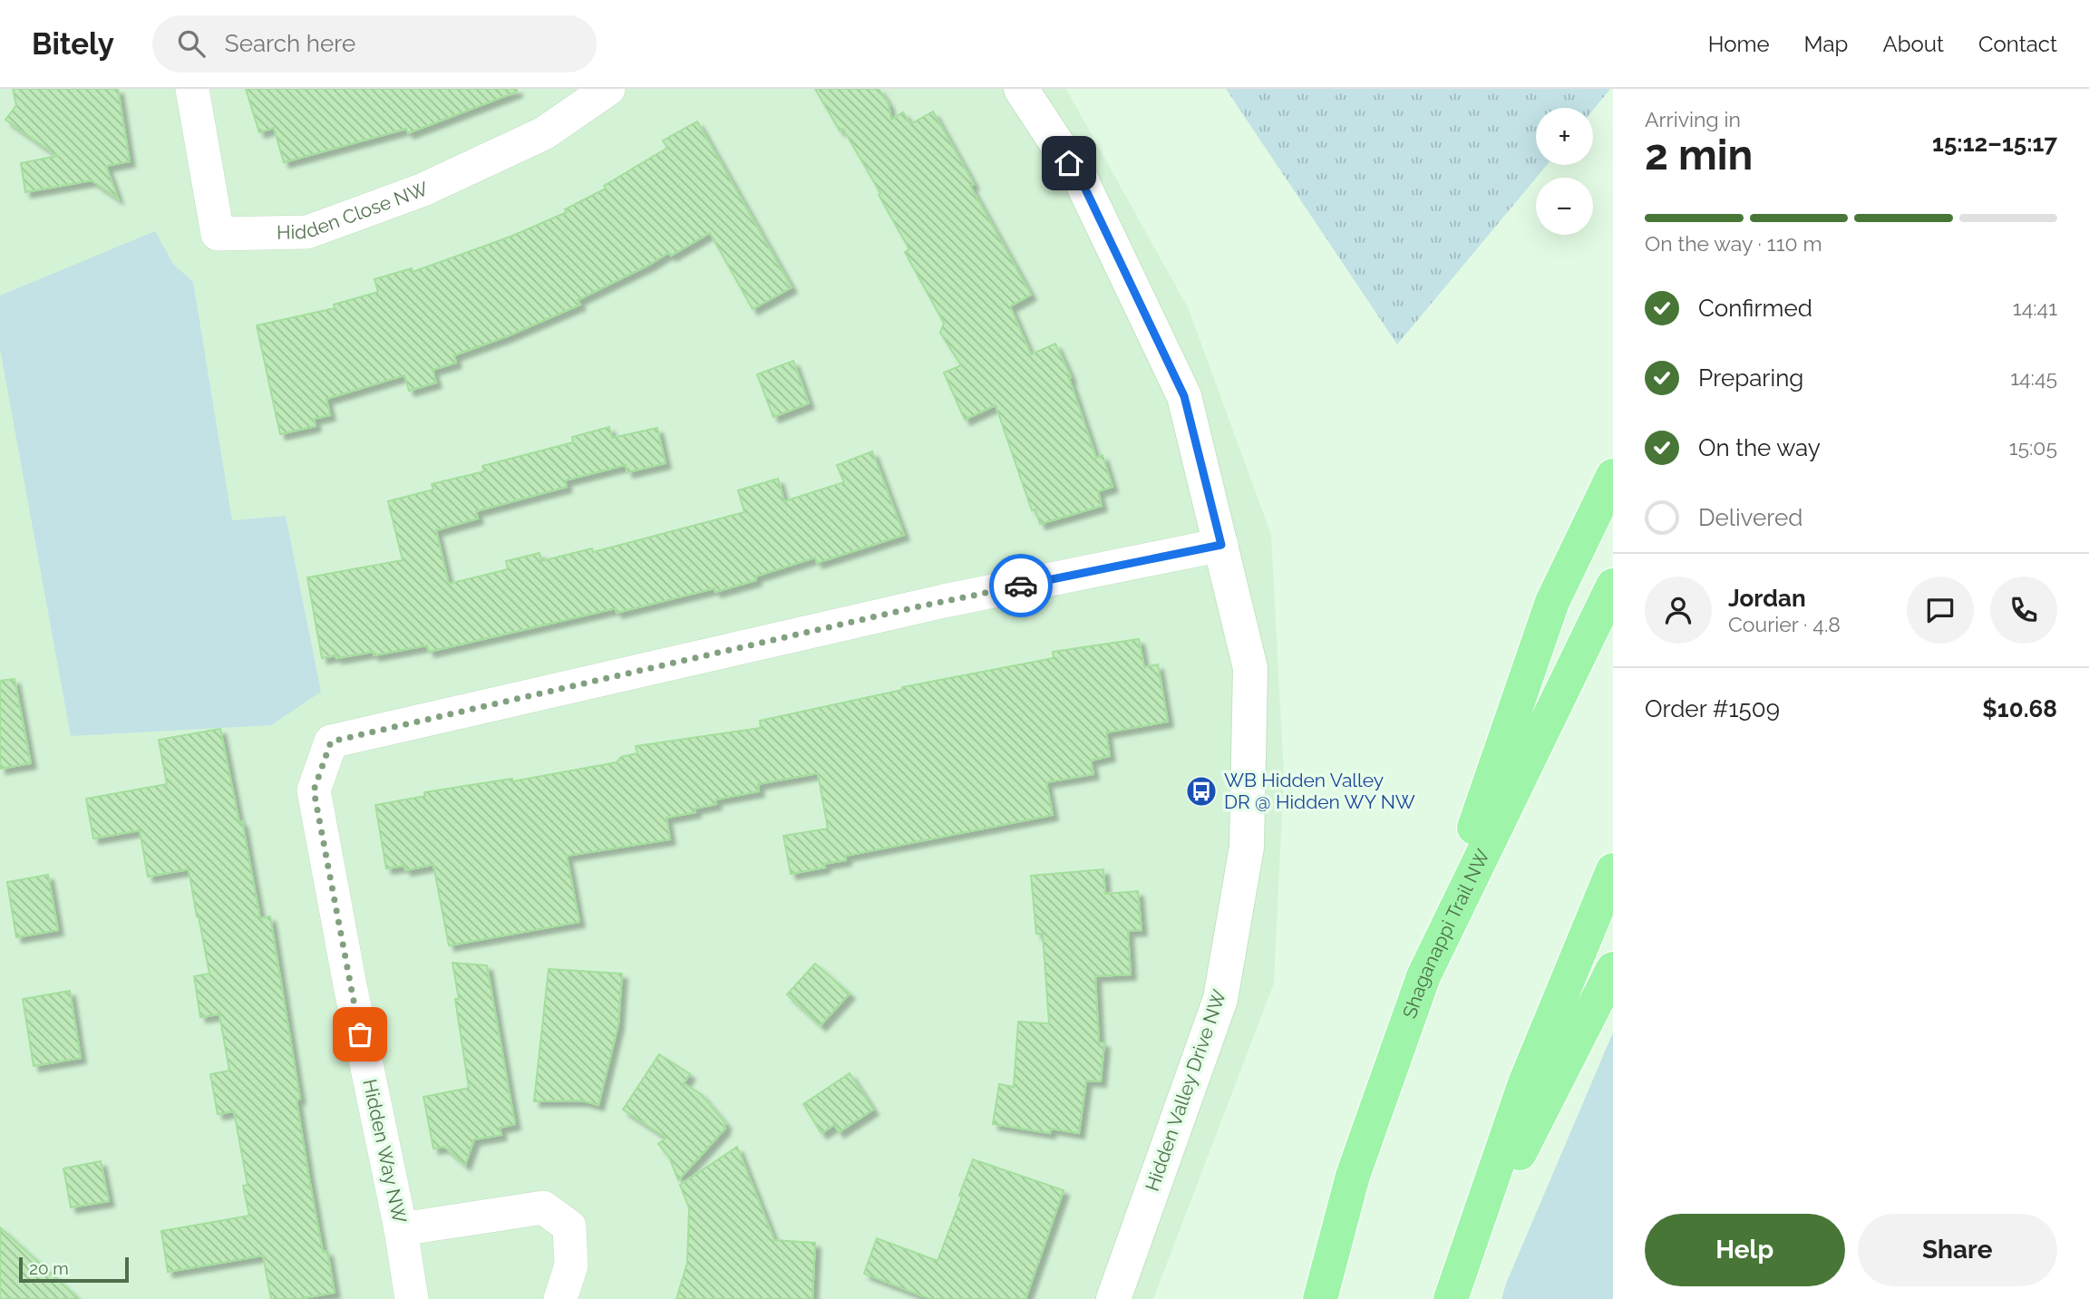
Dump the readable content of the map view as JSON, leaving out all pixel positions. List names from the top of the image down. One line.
{"streets":{"main road":["Shaganappi Trail NW"],"street":["Hidden Close NW","Hidden Valley Drive NW","Hidden Way NW"]},"crossings":[["Hidden Valley Drive NW","Hidden Way NW"]],"places":{"bus stop":["WB Hidden Valley DR @ Hidden WY NW"]},"scale_bar":"20 m","page":{"header":"Bitely","search":"Search here","nav":["Home","Map","About","Contact"],"heading":["2 min","Arriving in","15:12–15:17"],"panel":["Jordan","Courier · 4.8","Order #1509","$10.68"],"map_buttons":["+","−"],"bar":"On the way · 110 m","list":[["Confirmed","14:41"],["Preparing","14:45"],["On the way","15:05"],"Delivered"],"buttons":["Help","Share"],"scale":"20 m"}}
